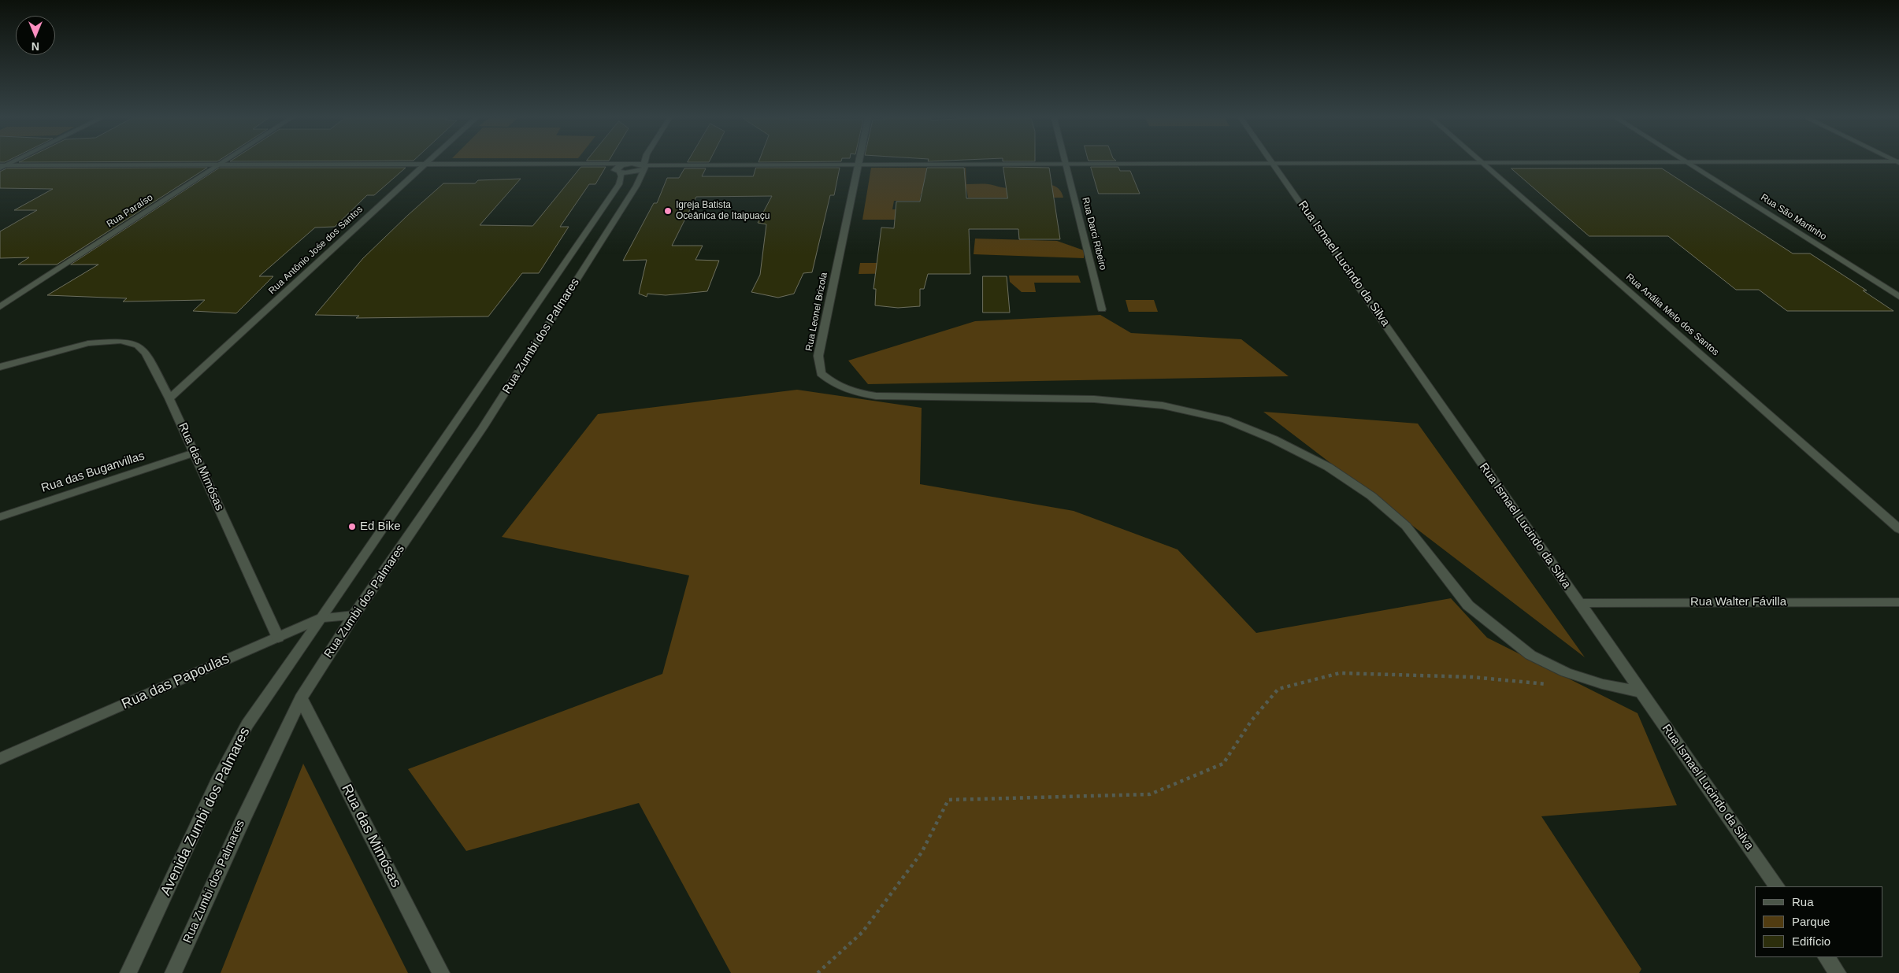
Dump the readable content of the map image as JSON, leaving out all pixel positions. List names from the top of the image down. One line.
{"streets":{"street":["Rua Paraíso","Rua São Martinho","Rua Darci Ribeiro","Rua Antônio Jośe dos Santos","Rua Ismael Lucindo da Silva","Rua Leonel Brizola","Rua Anália Melo dos Santos","Rua Zumbi dos Palmares","Rua das Mimósas","Rua das Buganvillas","Rua Walter Fávilla","Rua das Papoulas","Avenida Zumbi dos Palmares"]},"crossings":[["Rua Antônio Jośe dos Santos","Rua das Mimósas"],["Rua Ismael Lucindo da Silva","Rua Walter Fávilla"],["Rua Zumbi dos Palmares","Rua das Mimósas"],["Rua Zumbi dos Palmares","Rua das Papoulas"],["Rua Zumbi dos Palmares","Avenida Zumbi dos Palmares"],["Rua das Mimósas","Rua das Buganvillas"],["Rua das Mimósas","Rua das Papoulas"],["Rua das Papoulas","Avenida Zumbi dos Palmares"]],"places":["Igreja Batista Oceânica de Itaipuaçu","Ed Bike"],"legend":["Rua","Parque","Edifício"],"north":"bottom"}
